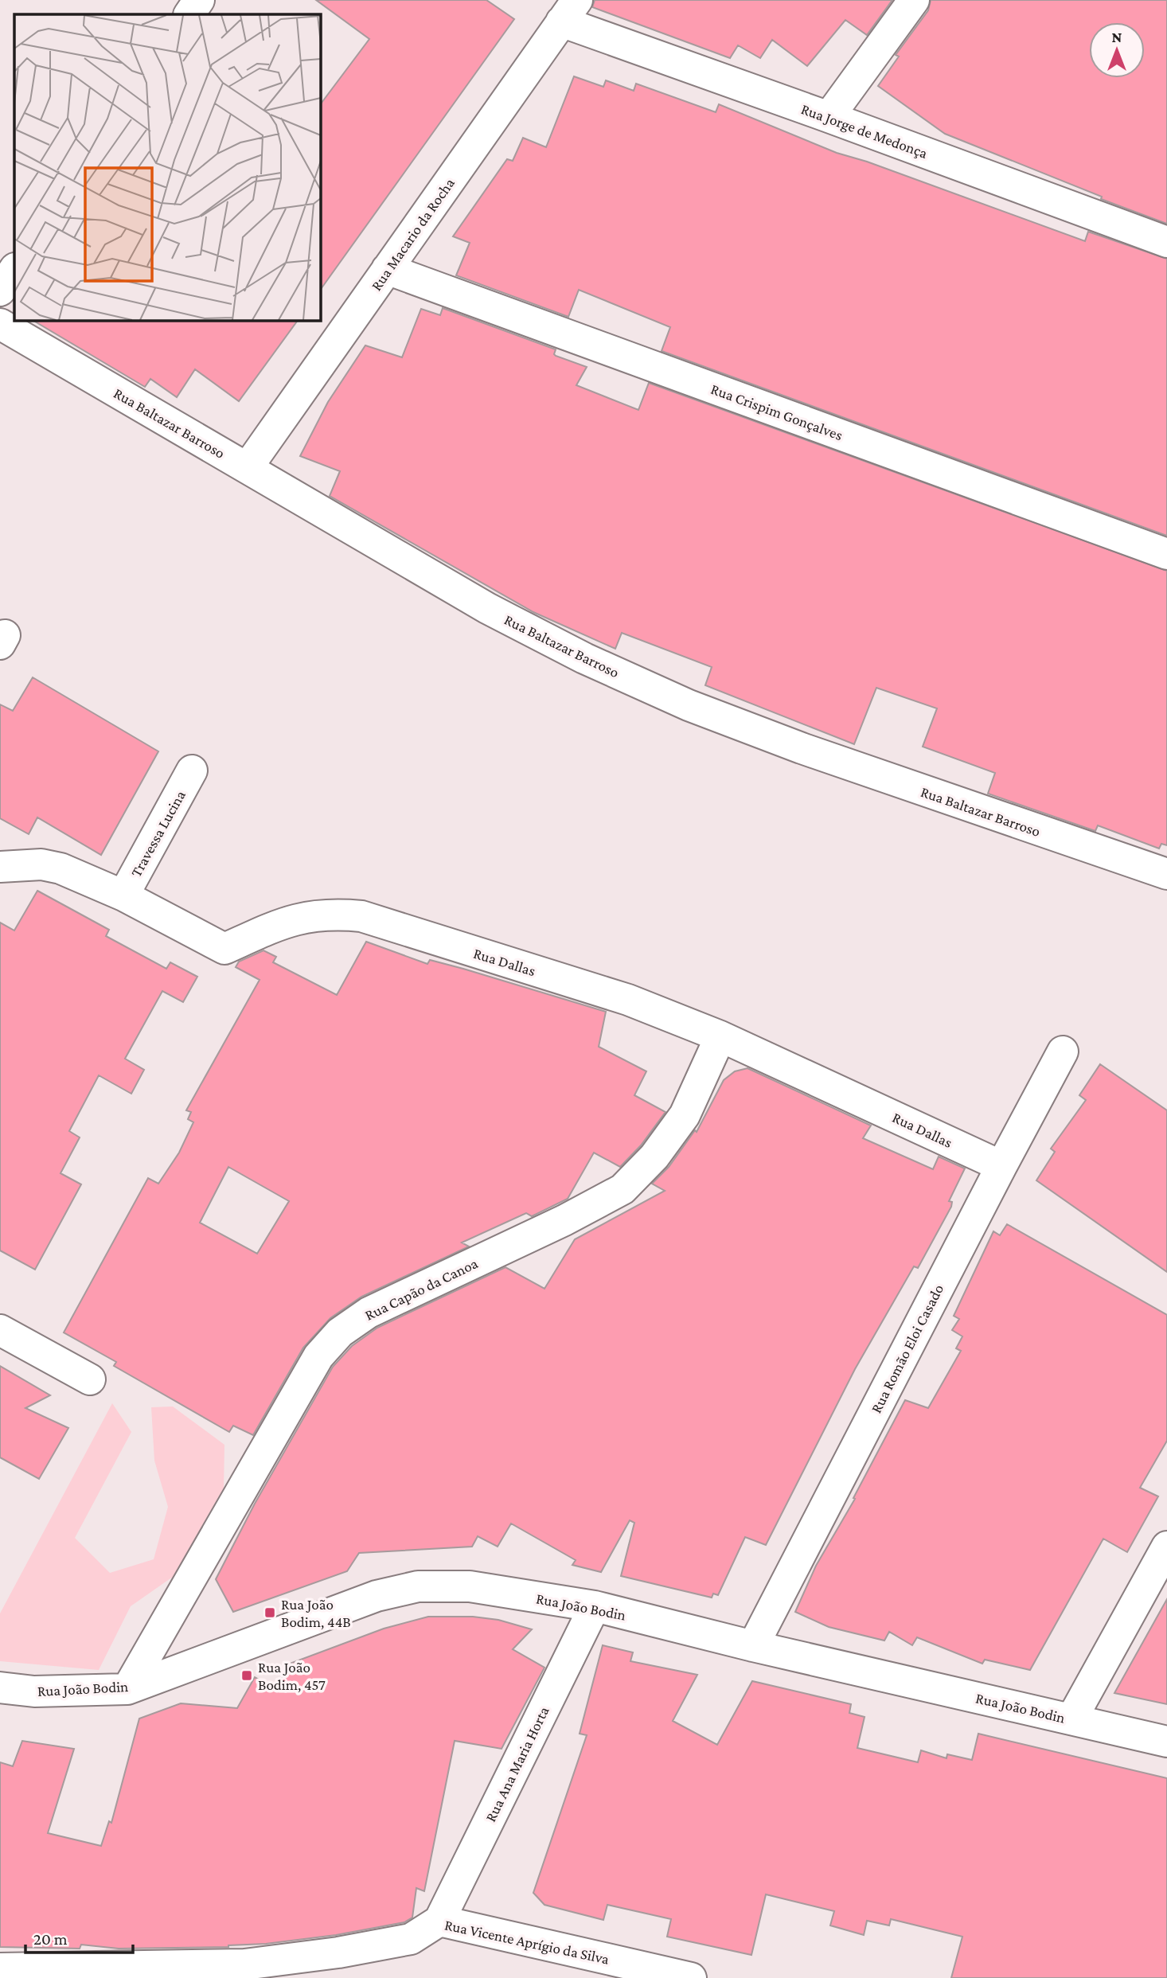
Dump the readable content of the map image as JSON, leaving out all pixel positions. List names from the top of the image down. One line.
{"streets":{"street":["Rua Jorge de Medonça","Rua Macario da Rocha","Rua Crispim Gonçalves","Rua Baltazar Barroso","Travessa Lucina","Rua Dallas","Rua Capão da Canoa","Rua Romão Eloi Casado","Rua João Bodin","Rua Ana Maria Horta","Rua Vicente Aprígio da Silva"]},"crossings":[["Rua Jorge de Medonça","Rua Macario da Rocha"],["Rua Macario da Rocha","Rua Crispim Gonçalves"],["Rua Macario da Rocha","Rua Baltazar Barroso"],["Travessa Lucina","Rua Dallas"],["Rua Dallas","Rua Capão da Canoa"],["Rua Dallas","Rua Romão Eloi Casado"],["Rua Capão da Canoa","Rua João Bodin"],["Rua Romão Eloi Casado","Rua João Bodin"],["Rua João Bodin","Rua Ana Maria Horta"],["Rua Ana Maria Horta","Rua Vicente Aprígio da Silva"]],"places":{"transit":["Rua João Bodim, 44B","Rua João Bodim, 457"]},"scale_bar":"20 m","north":"top"}
